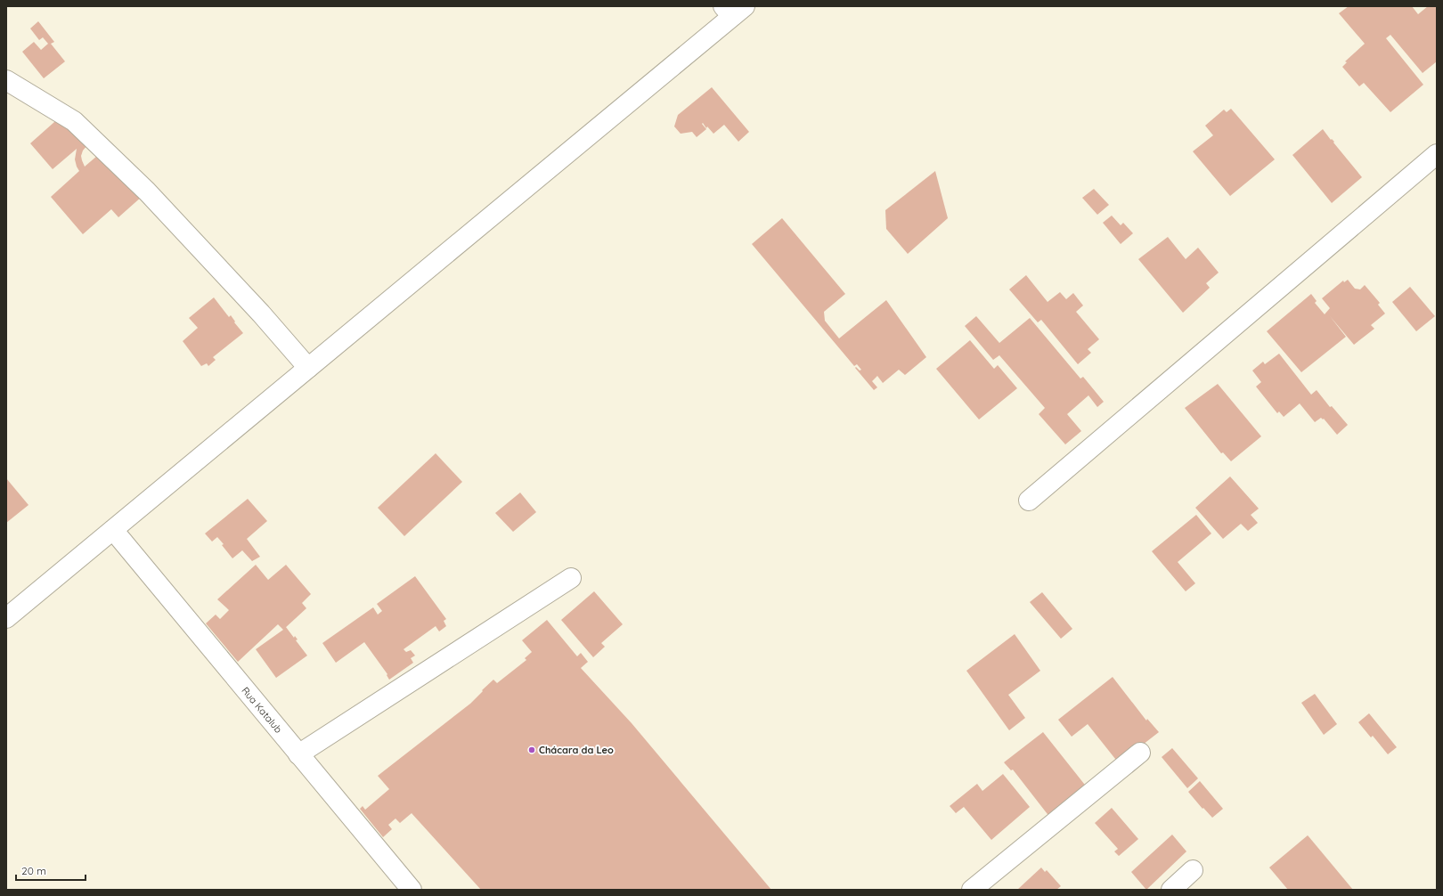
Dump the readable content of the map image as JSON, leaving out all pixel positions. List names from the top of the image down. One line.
{"streets":{"street":["Rua Katalub"]},"places":["Chácara da Leo"],"scale_bar":"20 m"}
